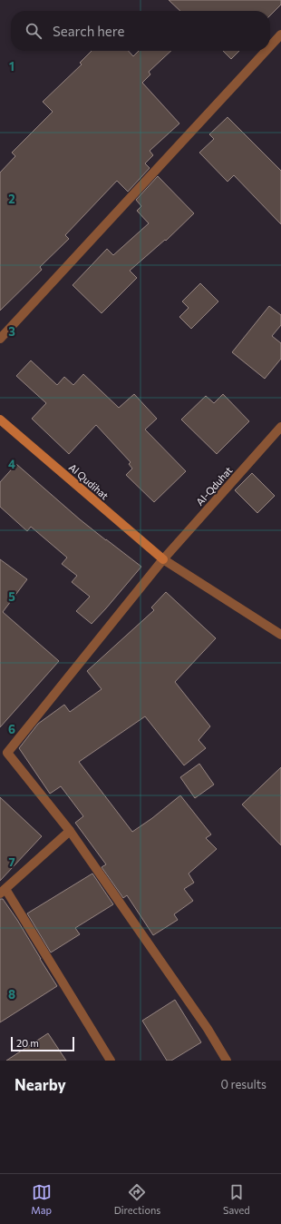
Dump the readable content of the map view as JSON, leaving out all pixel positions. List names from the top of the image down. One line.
{"streets":{"street":["Al Qudihat","Al-Qduhat"]},"crossings":[["Al Qudihat","Al-Qduhat"]],"scale_bar":"20 m","page":{"search":"Search here","scale":"20 m","heading":["Nearby","0 results"],"nav":["Map","Directions","Saved"]},"grid":{"rows":["1","2","3","4","5","6","7","8"]}}
